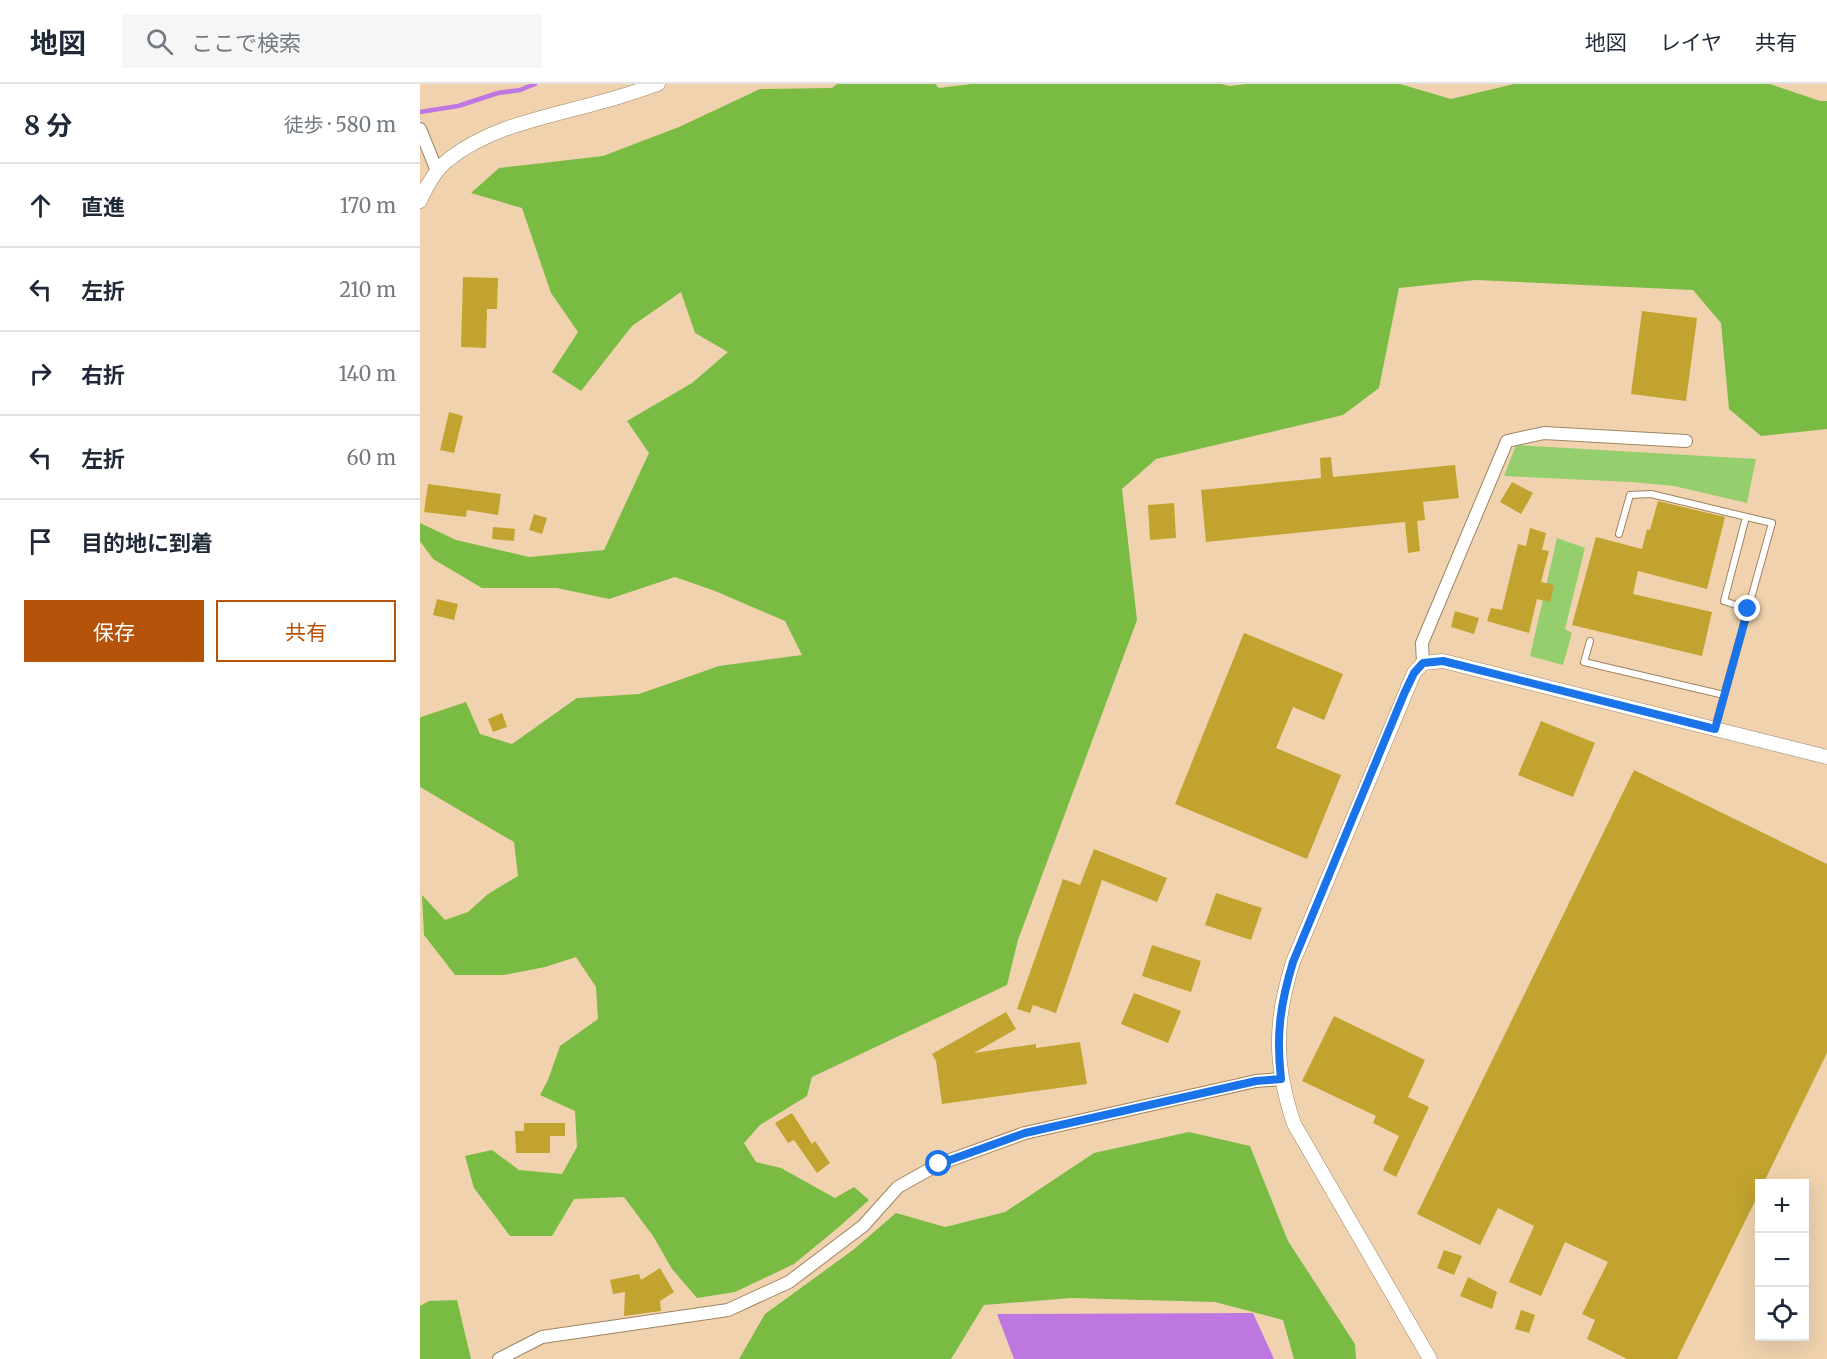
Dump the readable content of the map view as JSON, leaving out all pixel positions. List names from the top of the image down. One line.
{"page":{"header":"地図","search":"ここで検索","nav":["地図","レイヤ","共有"],"heading":["8 分","徒歩 · 580 m"],"list":[["直進","170 m"],["左折","210 m"],["右折","140 m"],["左折","60 m"],"目的地に到着"],"buttons":["保存","共有"],"map_buttons":["+","−"]}}
